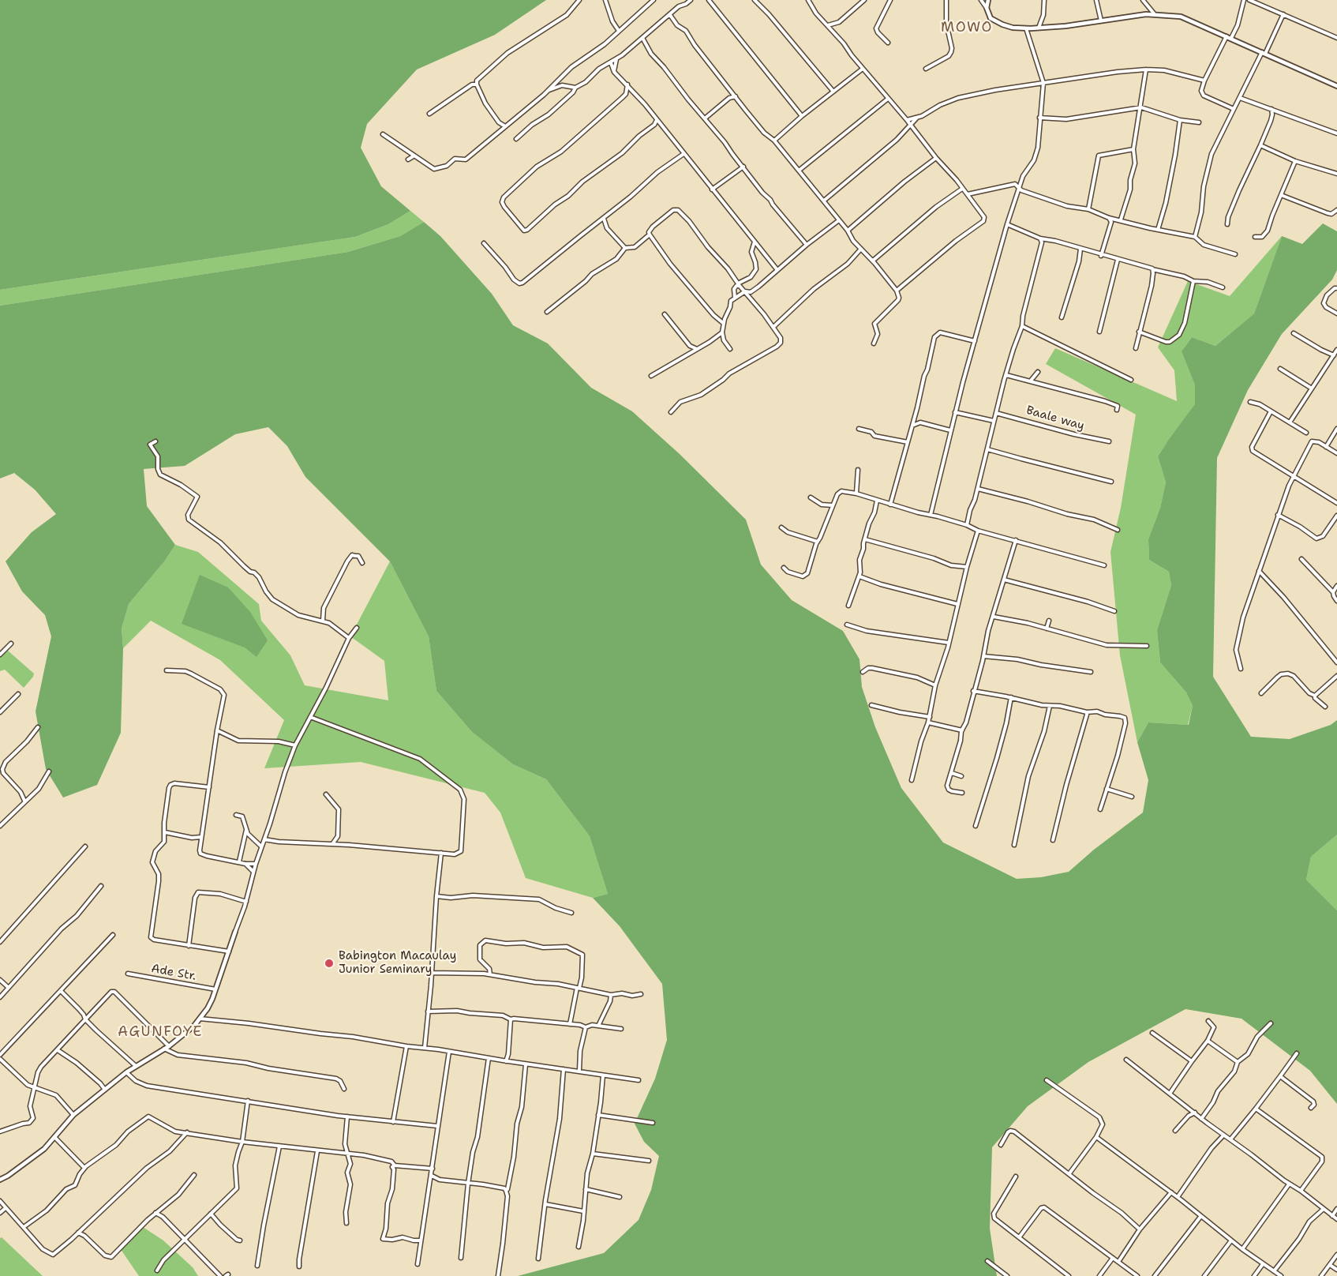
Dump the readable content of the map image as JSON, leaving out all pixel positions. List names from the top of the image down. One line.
{"streets":{"street":["Baale way","Ade Str."]},"districts":["MOWO","AGUNFOYE"],"places":["Babington Macaulay Junior Seminary"]}
